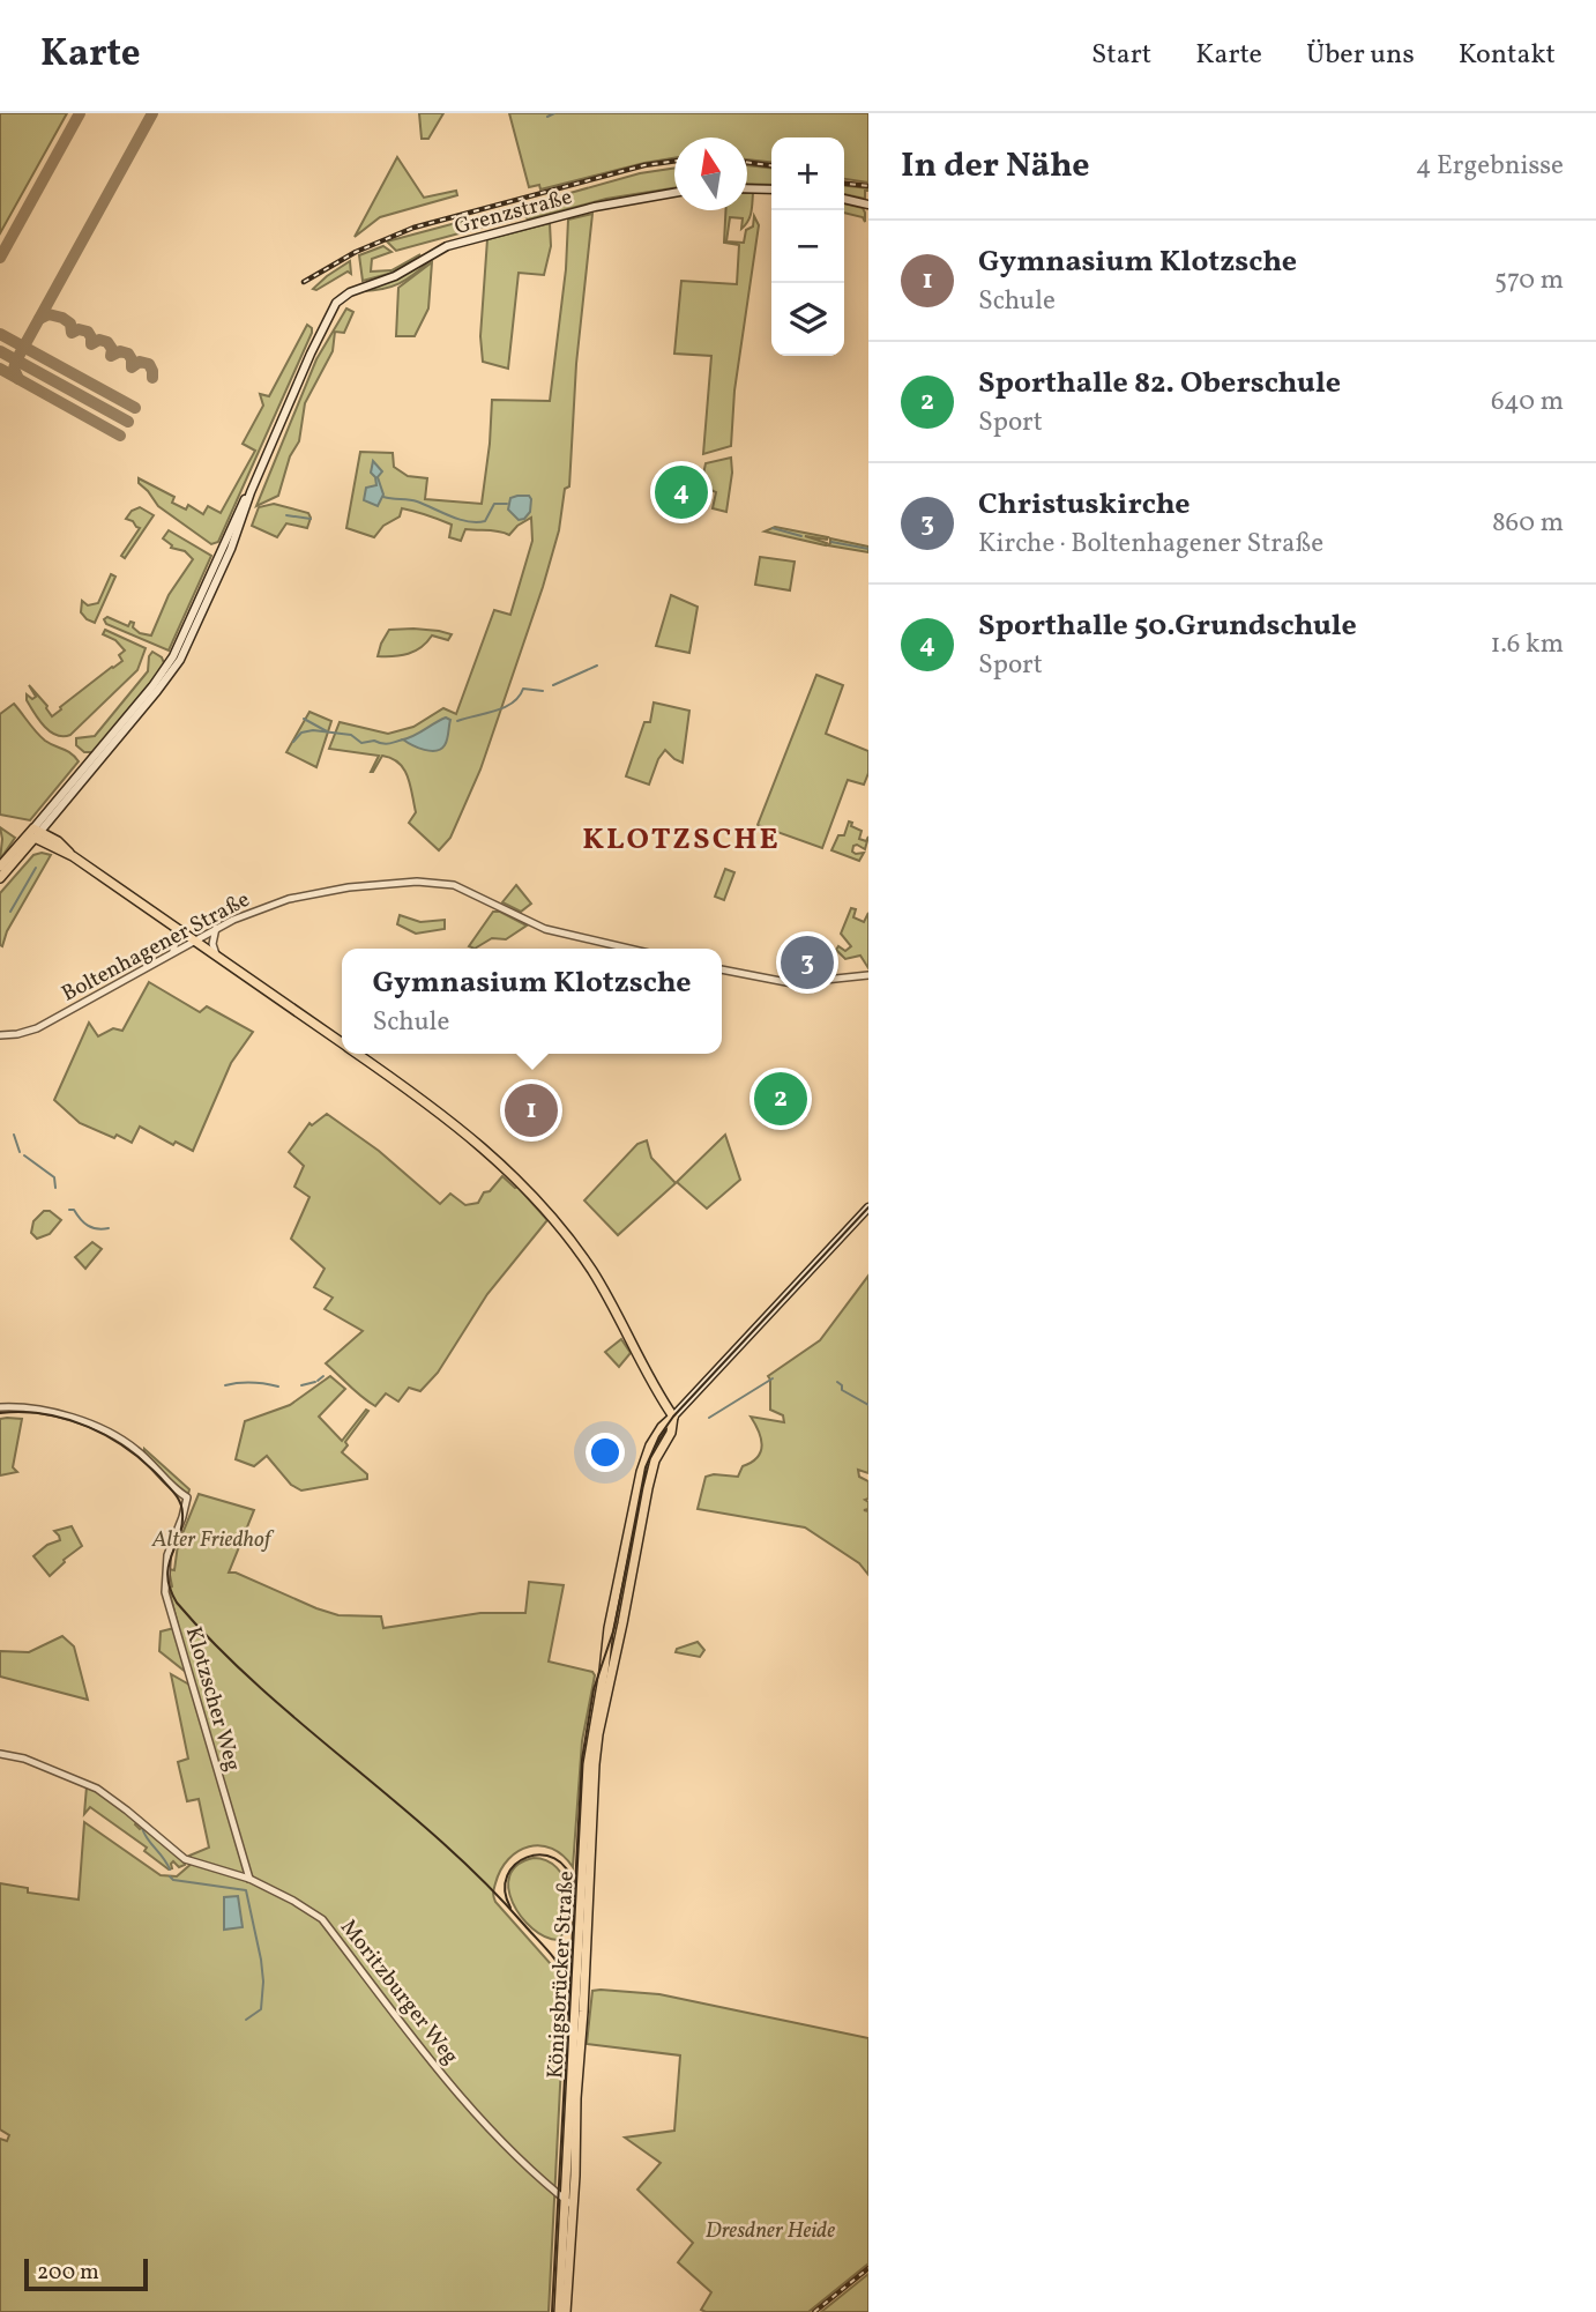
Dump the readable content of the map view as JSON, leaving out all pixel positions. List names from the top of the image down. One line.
{"streets":{"main road":["Grenzstraße","Königsbrücker Straße"],"street":["Boltenhagener Straße","Klotzscher Weg","Moritzburger Weg"]},"crossings":[["Klotzscher Weg","Moritzburger Weg"],["Königsbrücker Straße","Moritzburger Weg"]],"districts":["KLOTZSCHE"],"parks":["Alter Friedhof","Dresdner Heide"],"scale_bar":"200 m","north":"top","page":{"header":"Karte","nav":["Start","Karte","Über uns","Kontakt"],"heading":["In der Nähe","4 Ergebnisse"],"map_buttons":["+","−"],"list":[{"mark":"1","name":"Gymnasium Klotzsche","note":"Schule","value":"570 m"},{"mark":"2","name":"Sporthalle 82. Oberschule","note":"Sport","value":"640 m"},{"mark":"3","name":"Christuskirche","note":"Kirche · Boltenhagener Straße","value":"860 m"},{"mark":"4","name":"Sporthalle 50.Grundschule","note":"Sport","value":"1.6 km"}],"pins":["4","3","2","1"],"popup":["Gymnasium Klotzsche","Schule"],"scale":"200 m"}}
